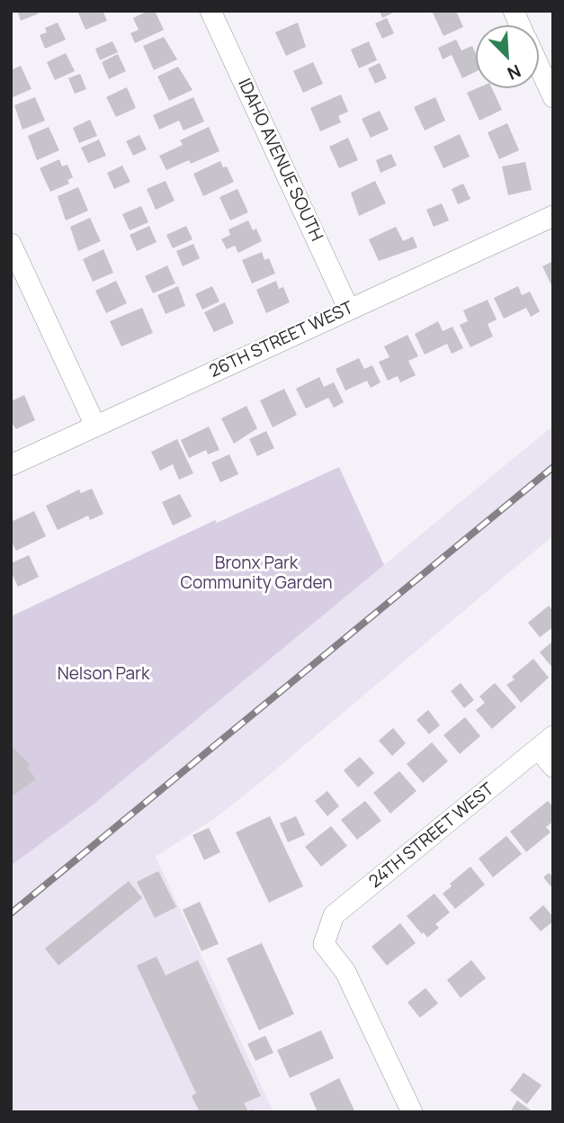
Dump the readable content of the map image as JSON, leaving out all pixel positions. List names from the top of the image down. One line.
{"streets":{"street":["IDAHO AVENUE SOUTH","26TH STREET WEST","24TH STREET WEST"]},"crossings":[["IDAHO AVENUE SOUTH","26TH STREET WEST"]],"parks":["Bronx Park Community Garden","Nelson Park"],"north":"bottom right"}
